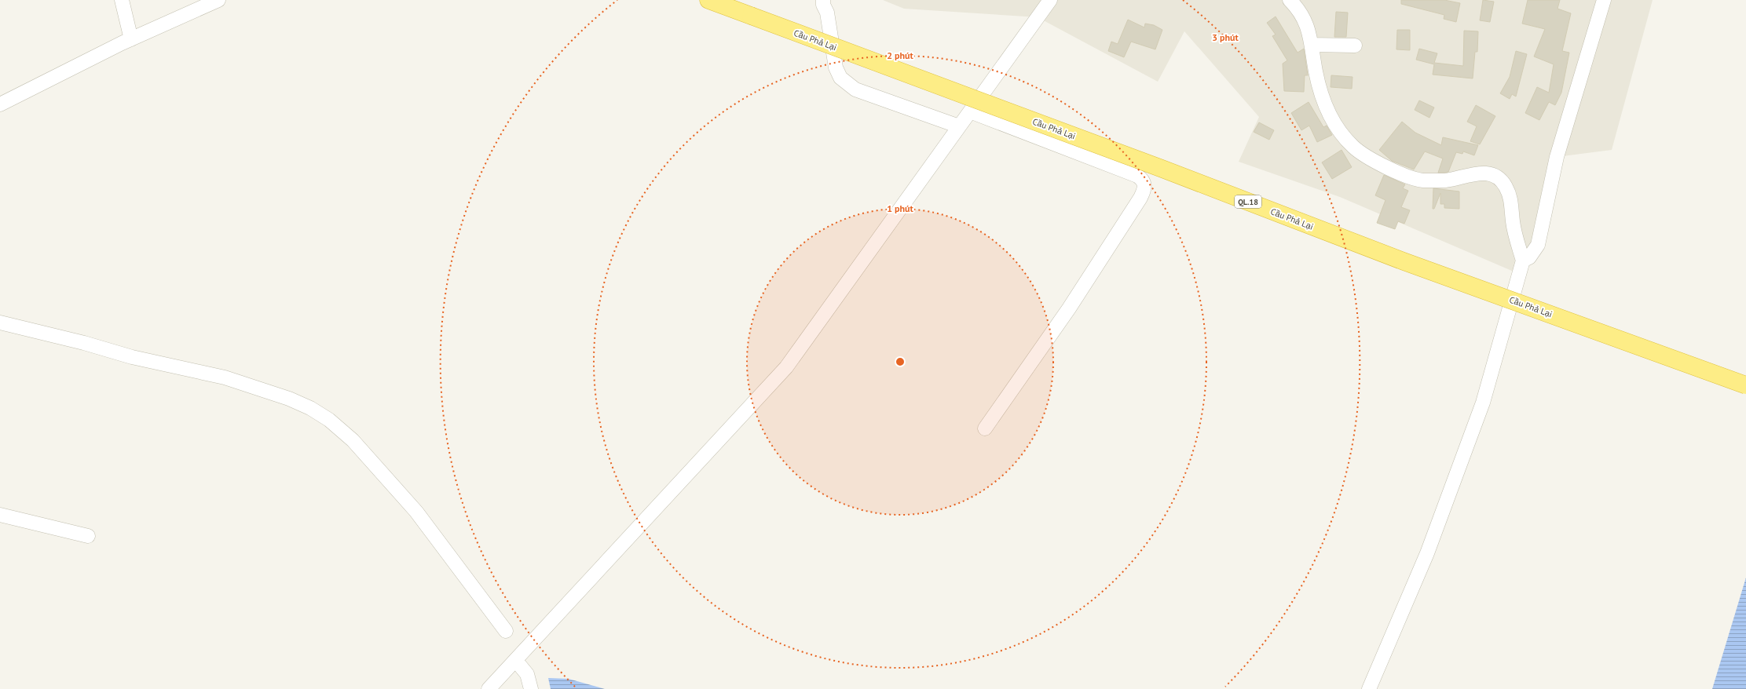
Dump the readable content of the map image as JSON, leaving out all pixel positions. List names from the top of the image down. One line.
{"streets":{"highway":["Cầu Phả Lại","QL.18"]},"rings":["3 phút","2 phút","1 phút"]}
